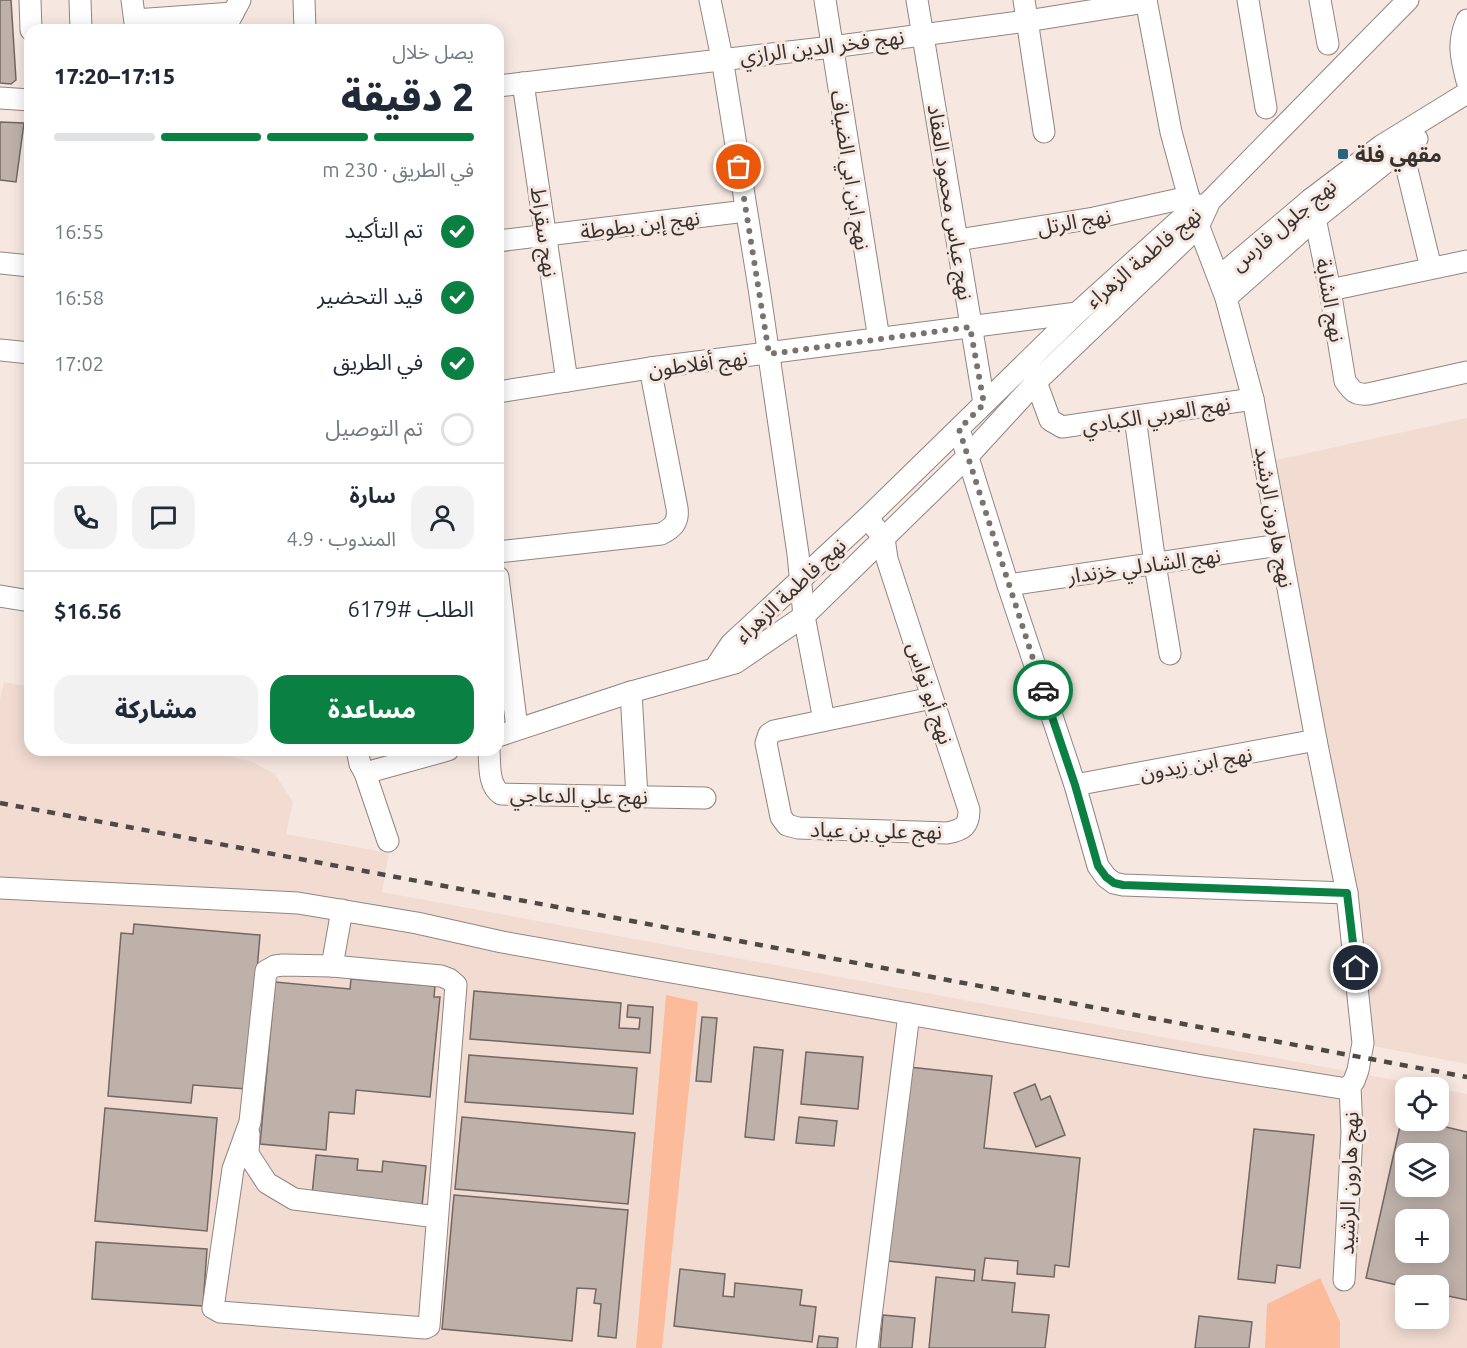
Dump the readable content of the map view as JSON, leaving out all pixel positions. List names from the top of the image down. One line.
{"streets":{"street":["نهج فخر الدين الرازي","نهج ابن ابي الضياف","نهج عباس محمود العقاد","نهج الرتل","نهج إبن بطوطة","نهج جلول فارس","نهج سقراط","نهج فاطمة الزهراء","نهج الشابة","نهج أفلاطون","نهج العربي الكبادي","نهج هارون الرشيد","نهج الشادلي خزندار","نهج أبو نواس","نهج ابن زيدون","نهج علي الدعاجي","نهج علي بن عياد"]},"crossings":[["نهج فخر الدين الرازي","نهج ابن ابي الضياف"],["نهج فخر الدين الرازي","نهج عباس محمود العقاد"],["نهج فخر الدين الرازي","نهج سقراط"],["نهج فخر الدين الرازي","نهج هارون الرشيد"],["نهج ابن ابي الضياف","نهج أفلاطون"],["نهج عباس محمود العقاد","نهج الرتل"],["نهج عباس محمود العقاد","نهج فاطمة الزهراء"],["نهج عباس محمود العقاد","نهج أفلاطون"],["نهج الرتل","نهج فاطمة الزهراء"],["نهج الرتل","نهج هارون الرشيد"],["نهج إبن بطوطة","نهج سقراط"],["نهج جلول فارس","نهج الشابة"],["نهج جلول فارس","نهج هارون الرشيد"],["نهج سقراط","نهج أفلاطون"],["نهج فاطمة الزهراء","نهج أفلاطون"],["نهج فاطمة الزهراء","نهج العربي الكبادي"],["نهج فاطمة الزهراء","نهج هارون الرشيد"],["نهج فاطمة الزهراء","نهج أبو نواس"],["نهج العربي الكبادي","نهج هارون الرشيد"],["نهج هارون الرشيد","نهج الشادلي خزندار"],["نهج هارون الرشيد","نهج ابن زيدون"],["نهج أبو نواس","نهج علي بن عياد"]],"places":{"transit":["مقهي فلة"]},"page":{"heading":["2 دقيقة","يصل خلال","17:15–17:20"],"panel":["سارة","المندوب · 4.9","الطلب #6179","$16.56"],"bar":"في الطريق · 230 m","list":[["تم التأكيد","16:55"],["قيد التحضير","16:58"],["في الطريق","17:02"],"تم التوصيل"],"buttons":["مساعدة","مشاركة"],"map_buttons":["+","−"]}}
